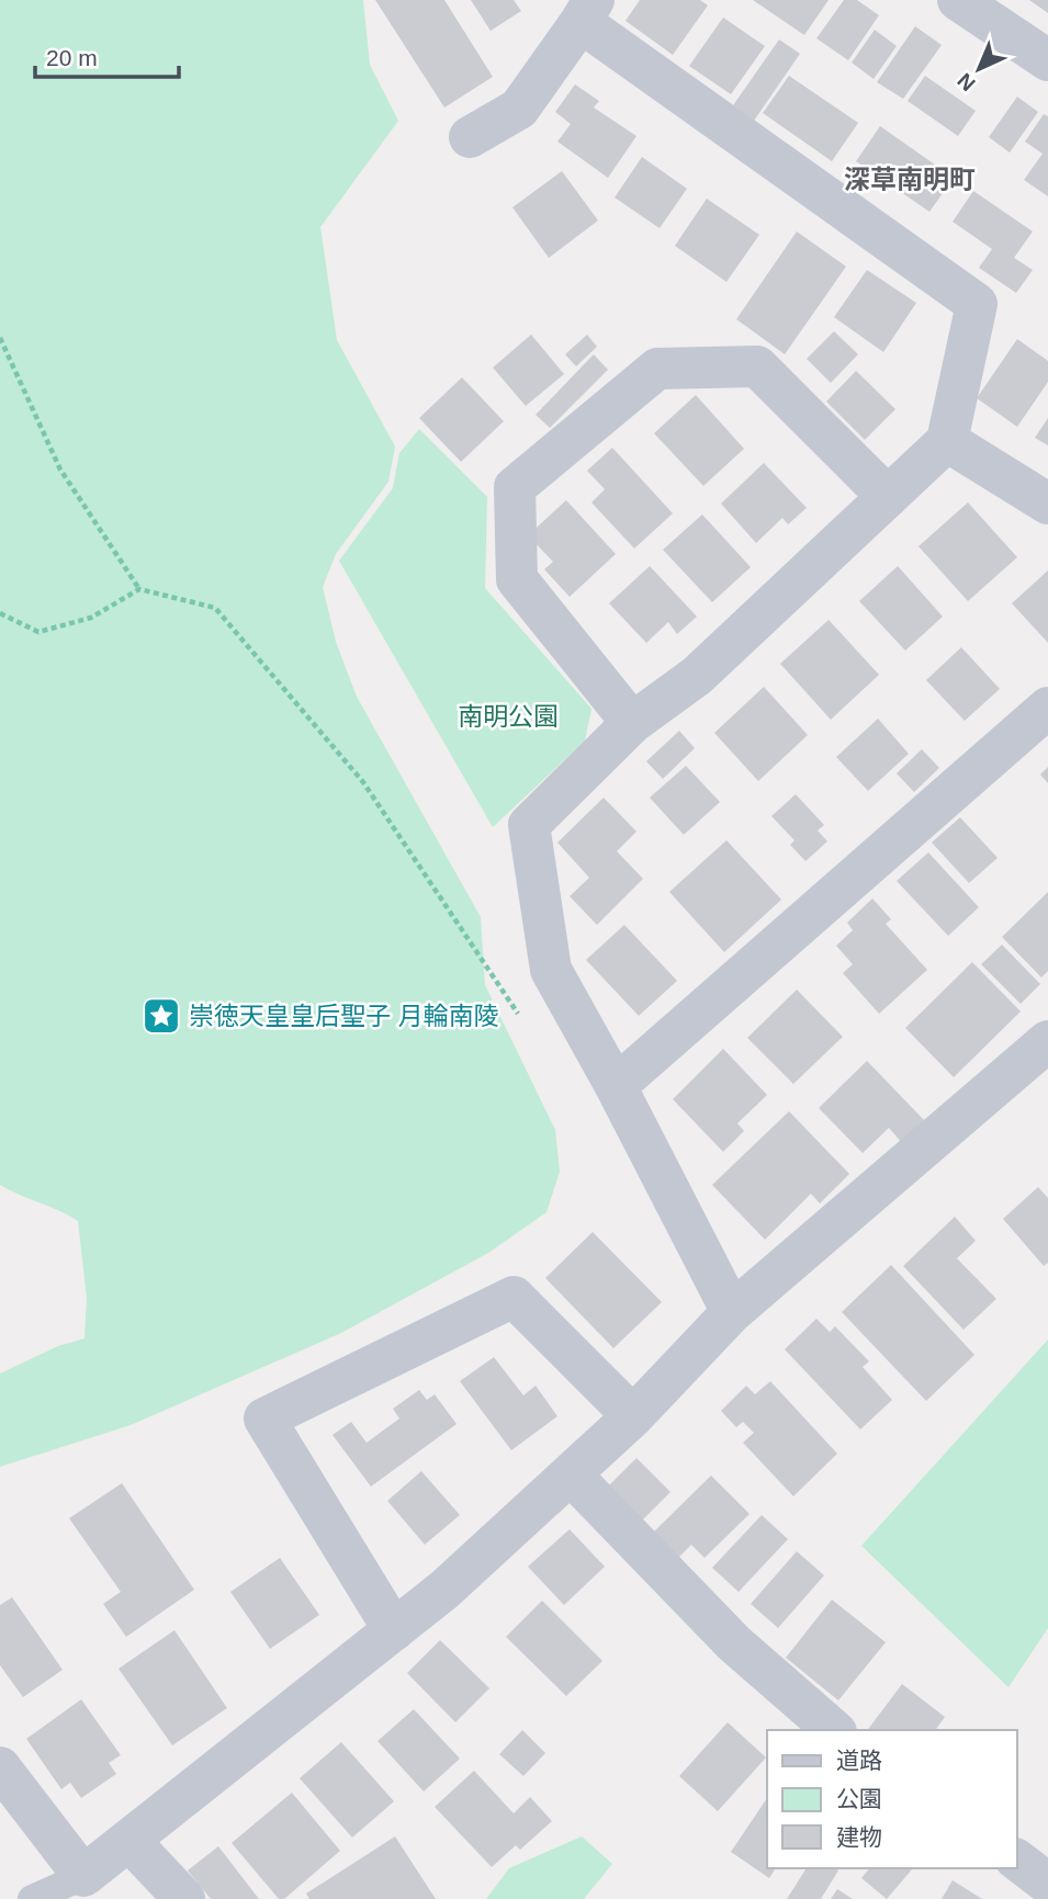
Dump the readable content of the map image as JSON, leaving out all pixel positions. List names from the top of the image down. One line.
{"districts":["深草南明町"],"parks":["南明公園"],"places":{"place":["崇徳天皇皇后聖子 月輪南陵"]},"legend":["道路","公園","建物"],"scale_bar":"20 m","north":"bottom left"}
